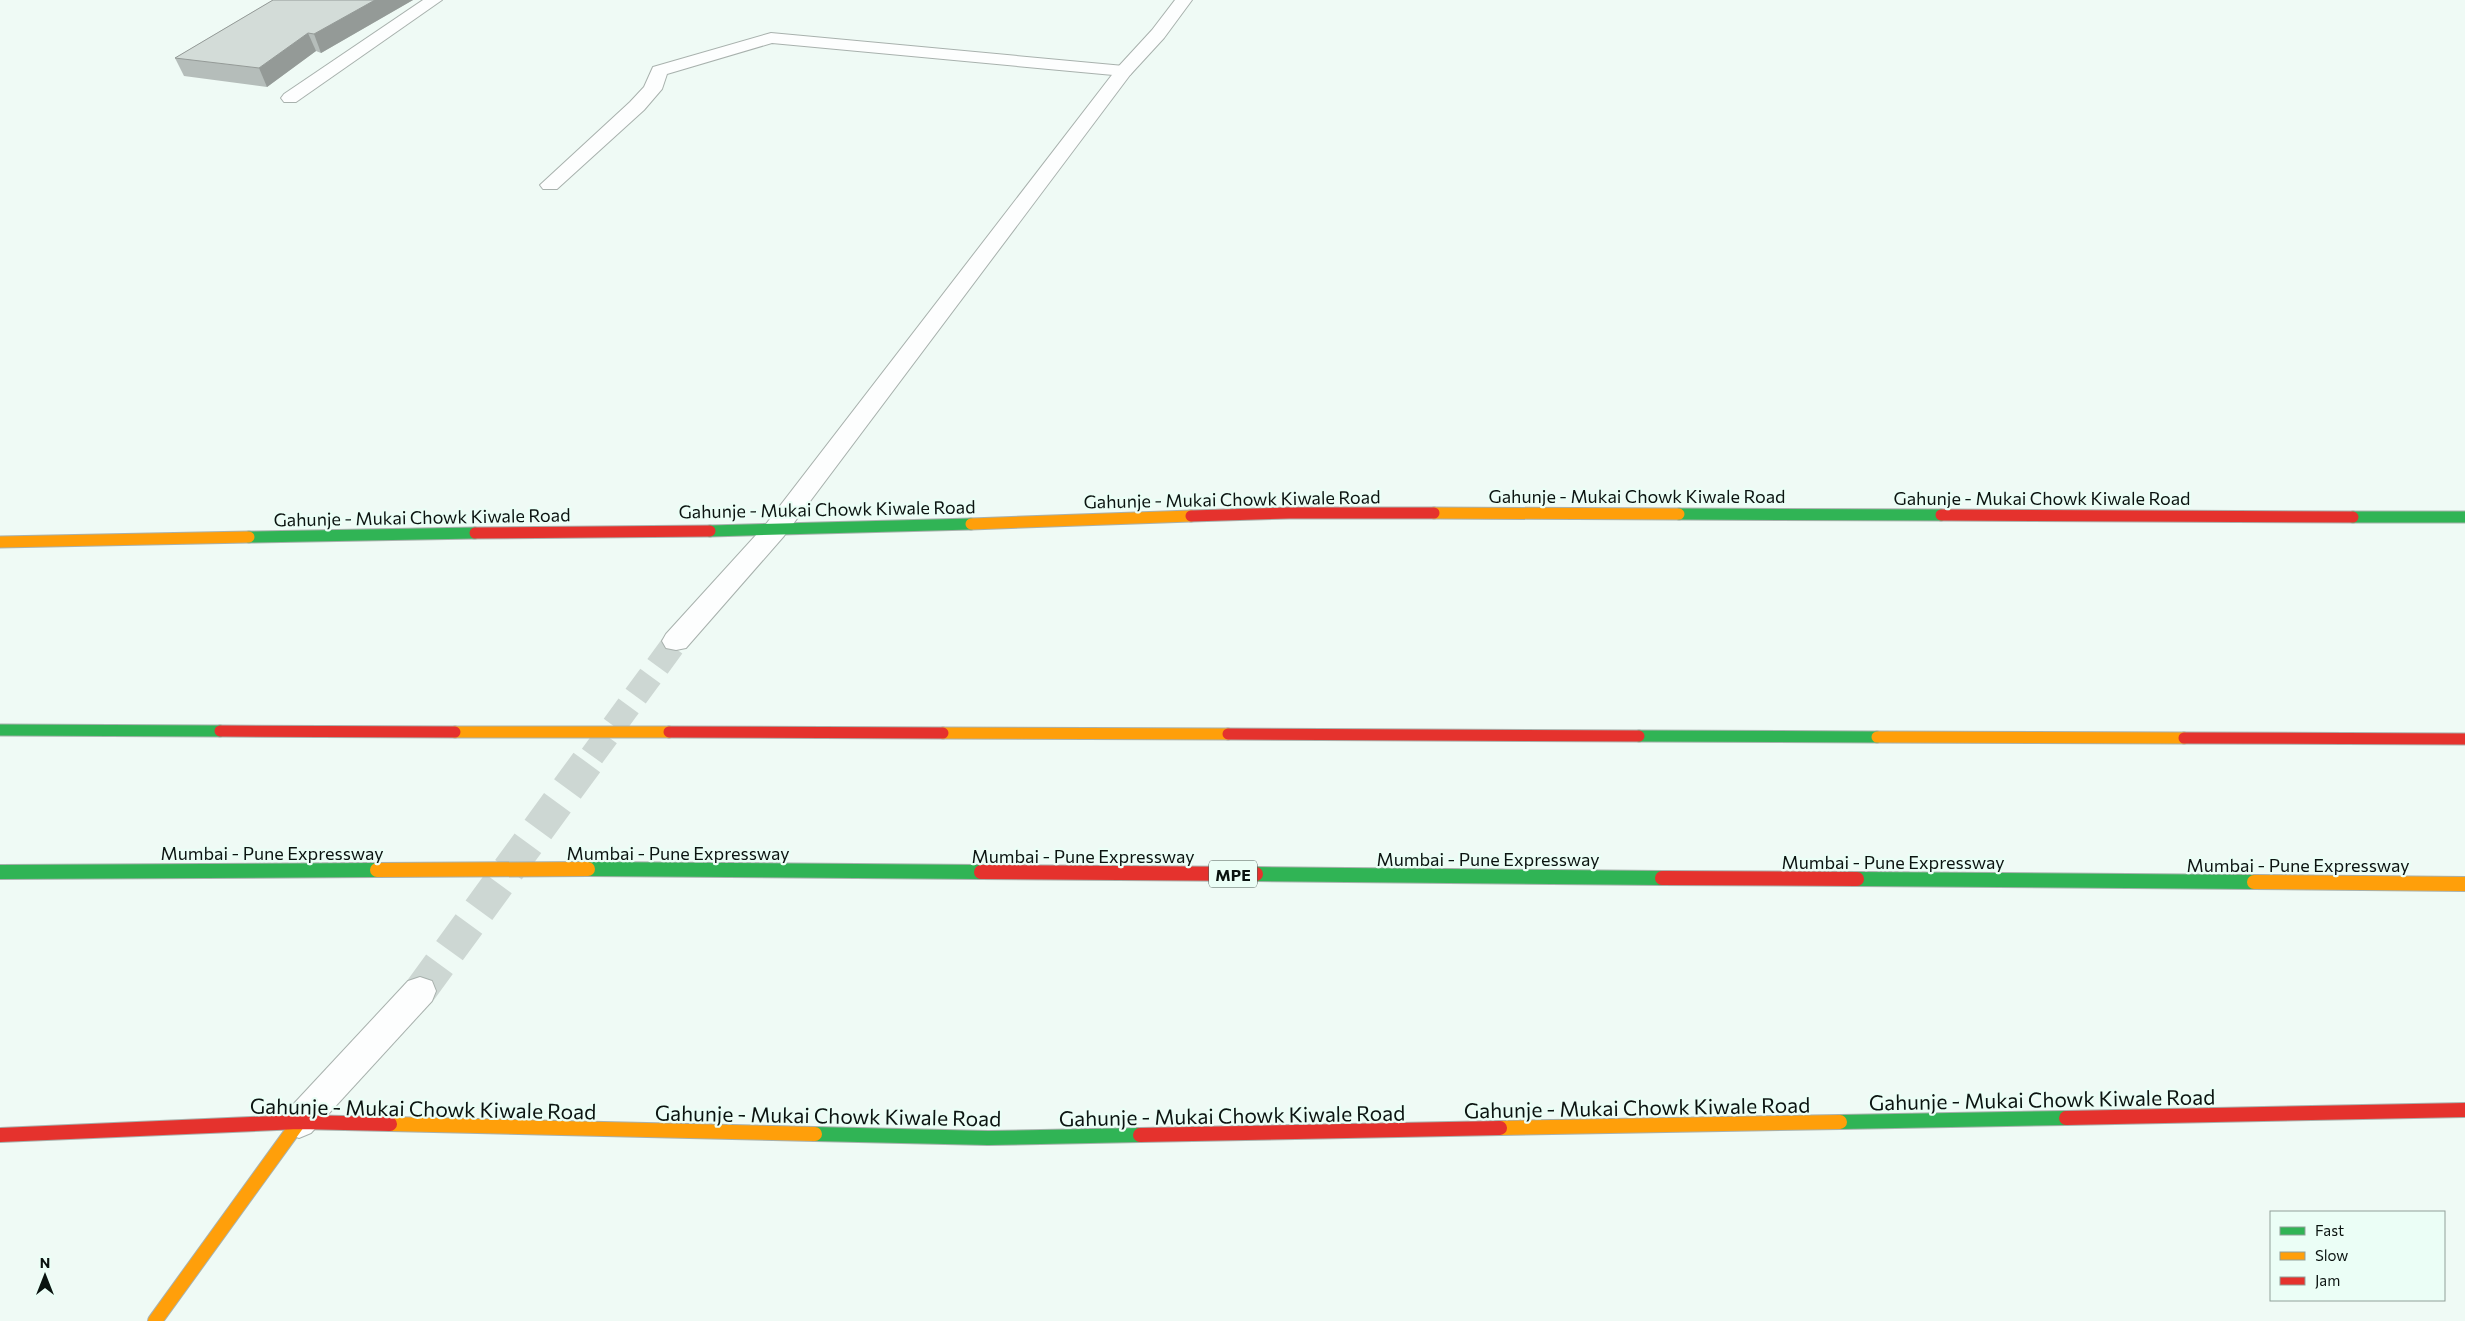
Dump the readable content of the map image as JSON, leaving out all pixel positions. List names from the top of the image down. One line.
{"streets":{"main road":["Gahunje - Mukai Chowk Kiwale Road","Mumbai - Pune Expressway","MPE"]},"legend":["Fast","Slow","Jam"],"north":"top"}
